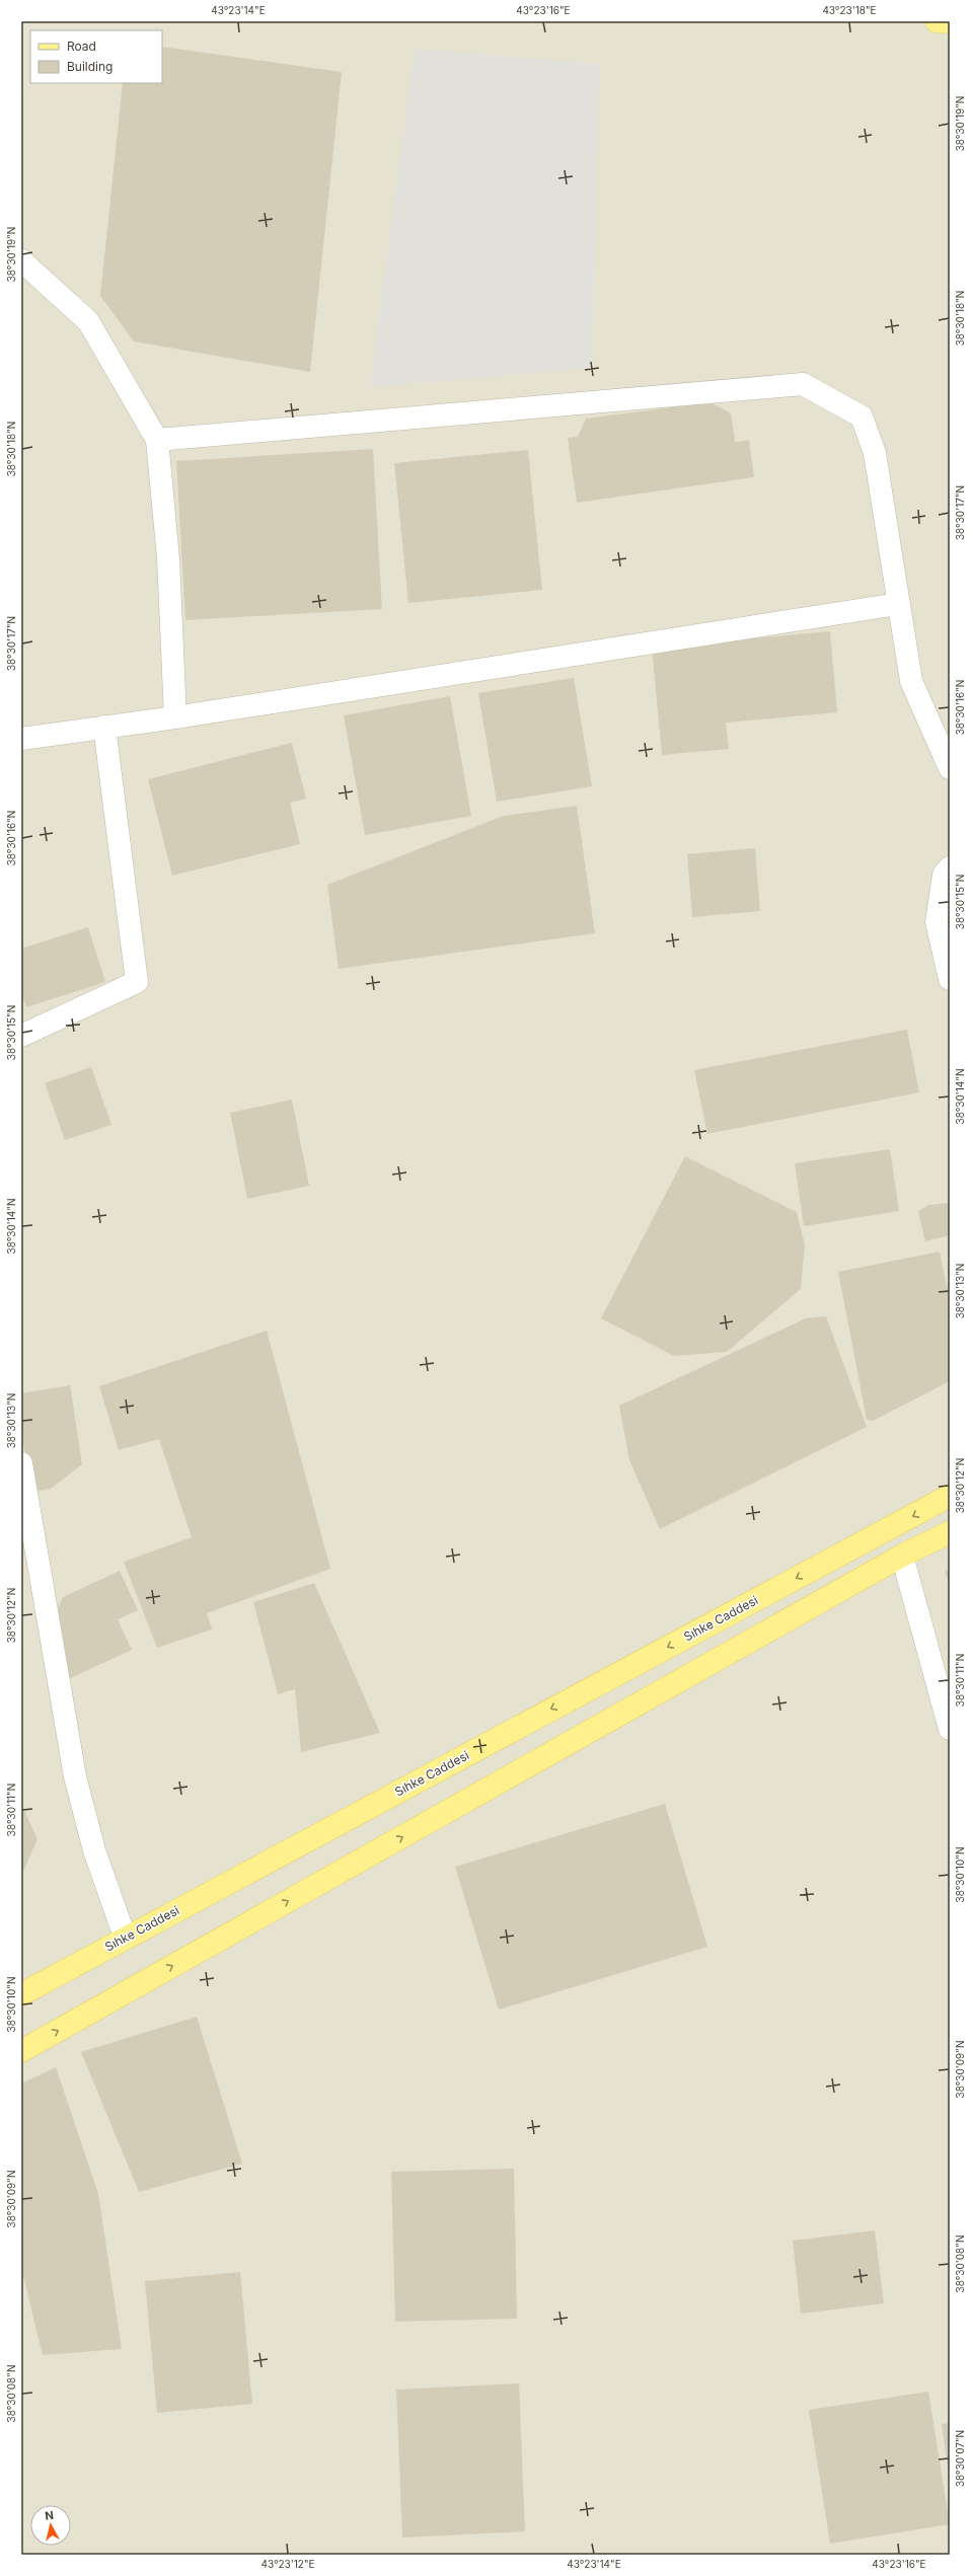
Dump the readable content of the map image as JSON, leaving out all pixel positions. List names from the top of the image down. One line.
{"streets":{"main road":["Sıhke Caddesi"]},"legend":["Road","Building"],"north":"top","coordinates":["43°23'14\"E","43°23'16\"E","43°23'18\"E","38°30'19\"N","38°30'18\"N","38°30'17\"N","38°30'16\"N","38°30'15\"N","38°30'14\"N","38°30'13\"N","38°30'12\"N","38°30'11\"N","38°30'10\"N","38°30'09\"N","38°30'08\"N","38°30'07\"N","43°23'12\"E"]}
